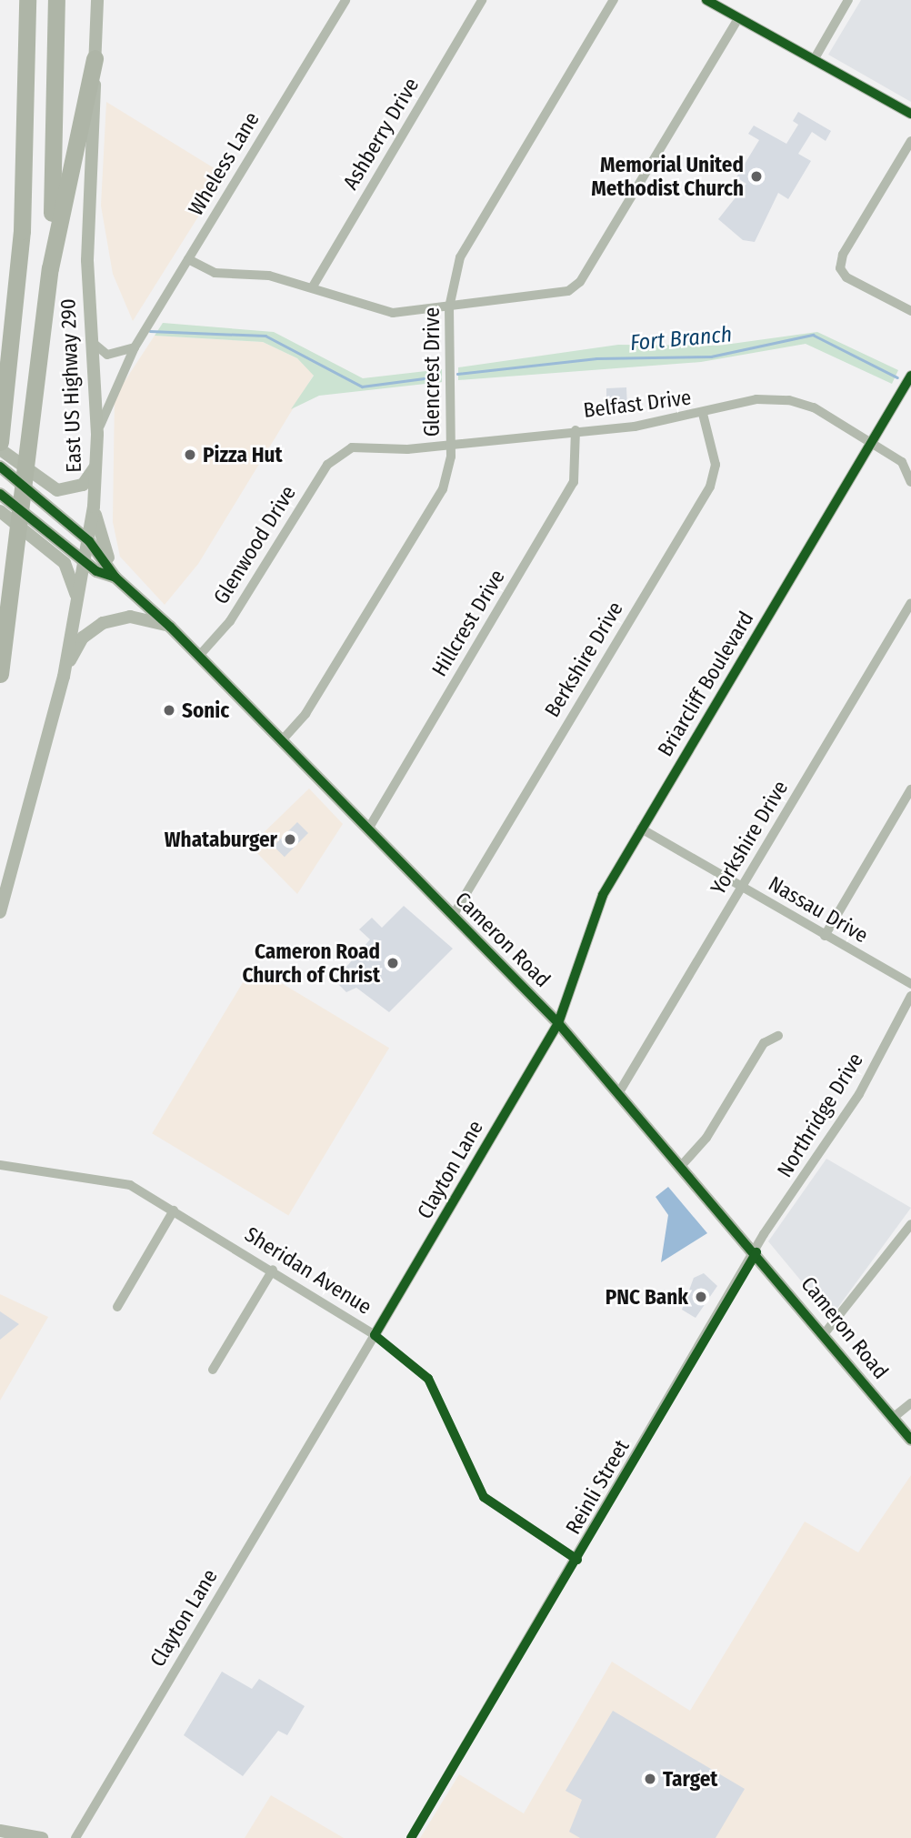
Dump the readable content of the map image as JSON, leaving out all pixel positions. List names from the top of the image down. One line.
{"streets":{"main road":["East US Highway 290","Cameron Road"],"street":["Ashberry Drive","Wheless Lane","Glencrest Drive","Belfast Drive","Glenwood Drive","Hillcrest Drive","Berkshire Drive","Briarcliff Boulevard","Yorkshire Drive","Nassau Drive","Northridge Drive","Clayton Lane","Sheridan Avenue","Reinli Street"]},"crossings":[["Wheless Lane","East US Highway 290"],["Glencrest Drive","Belfast Drive"],["Glencrest Drive","Cameron Road"],["East US Highway 290","Cameron Road"],["Belfast Drive","Glenwood Drive"],["Belfast Drive","Hillcrest Drive"],["Belfast Drive","Berkshire Drive"],["Belfast Drive","Briarcliff Boulevard"],["Glenwood Drive","Cameron Road"],["Hillcrest Drive","Cameron Road"],["Berkshire Drive","Cameron Road"],["Briarcliff Boulevard","Nassau Drive"],["Briarcliff Boulevard","Cameron Road"],["Briarcliff Boulevard","Clayton Lane"],["Yorkshire Drive","Nassau Drive"],["Yorkshire Drive","Cameron Road"],["Cameron Road","Northridge Drive"],["Cameron Road","Clayton Lane"],["Cameron Road","Reinli Street"],["Northridge Drive","Reinli Street"],["Clayton Lane","Sheridan Avenue"],["Sheridan Avenue","Reinli Street"]],"water":["Fort Branch"],"places":["Memorial United Methodist Church","Pizza Hut","Sonic","Whataburger","Cameron Road Church of Christ","PNC Bank","Target"]}
